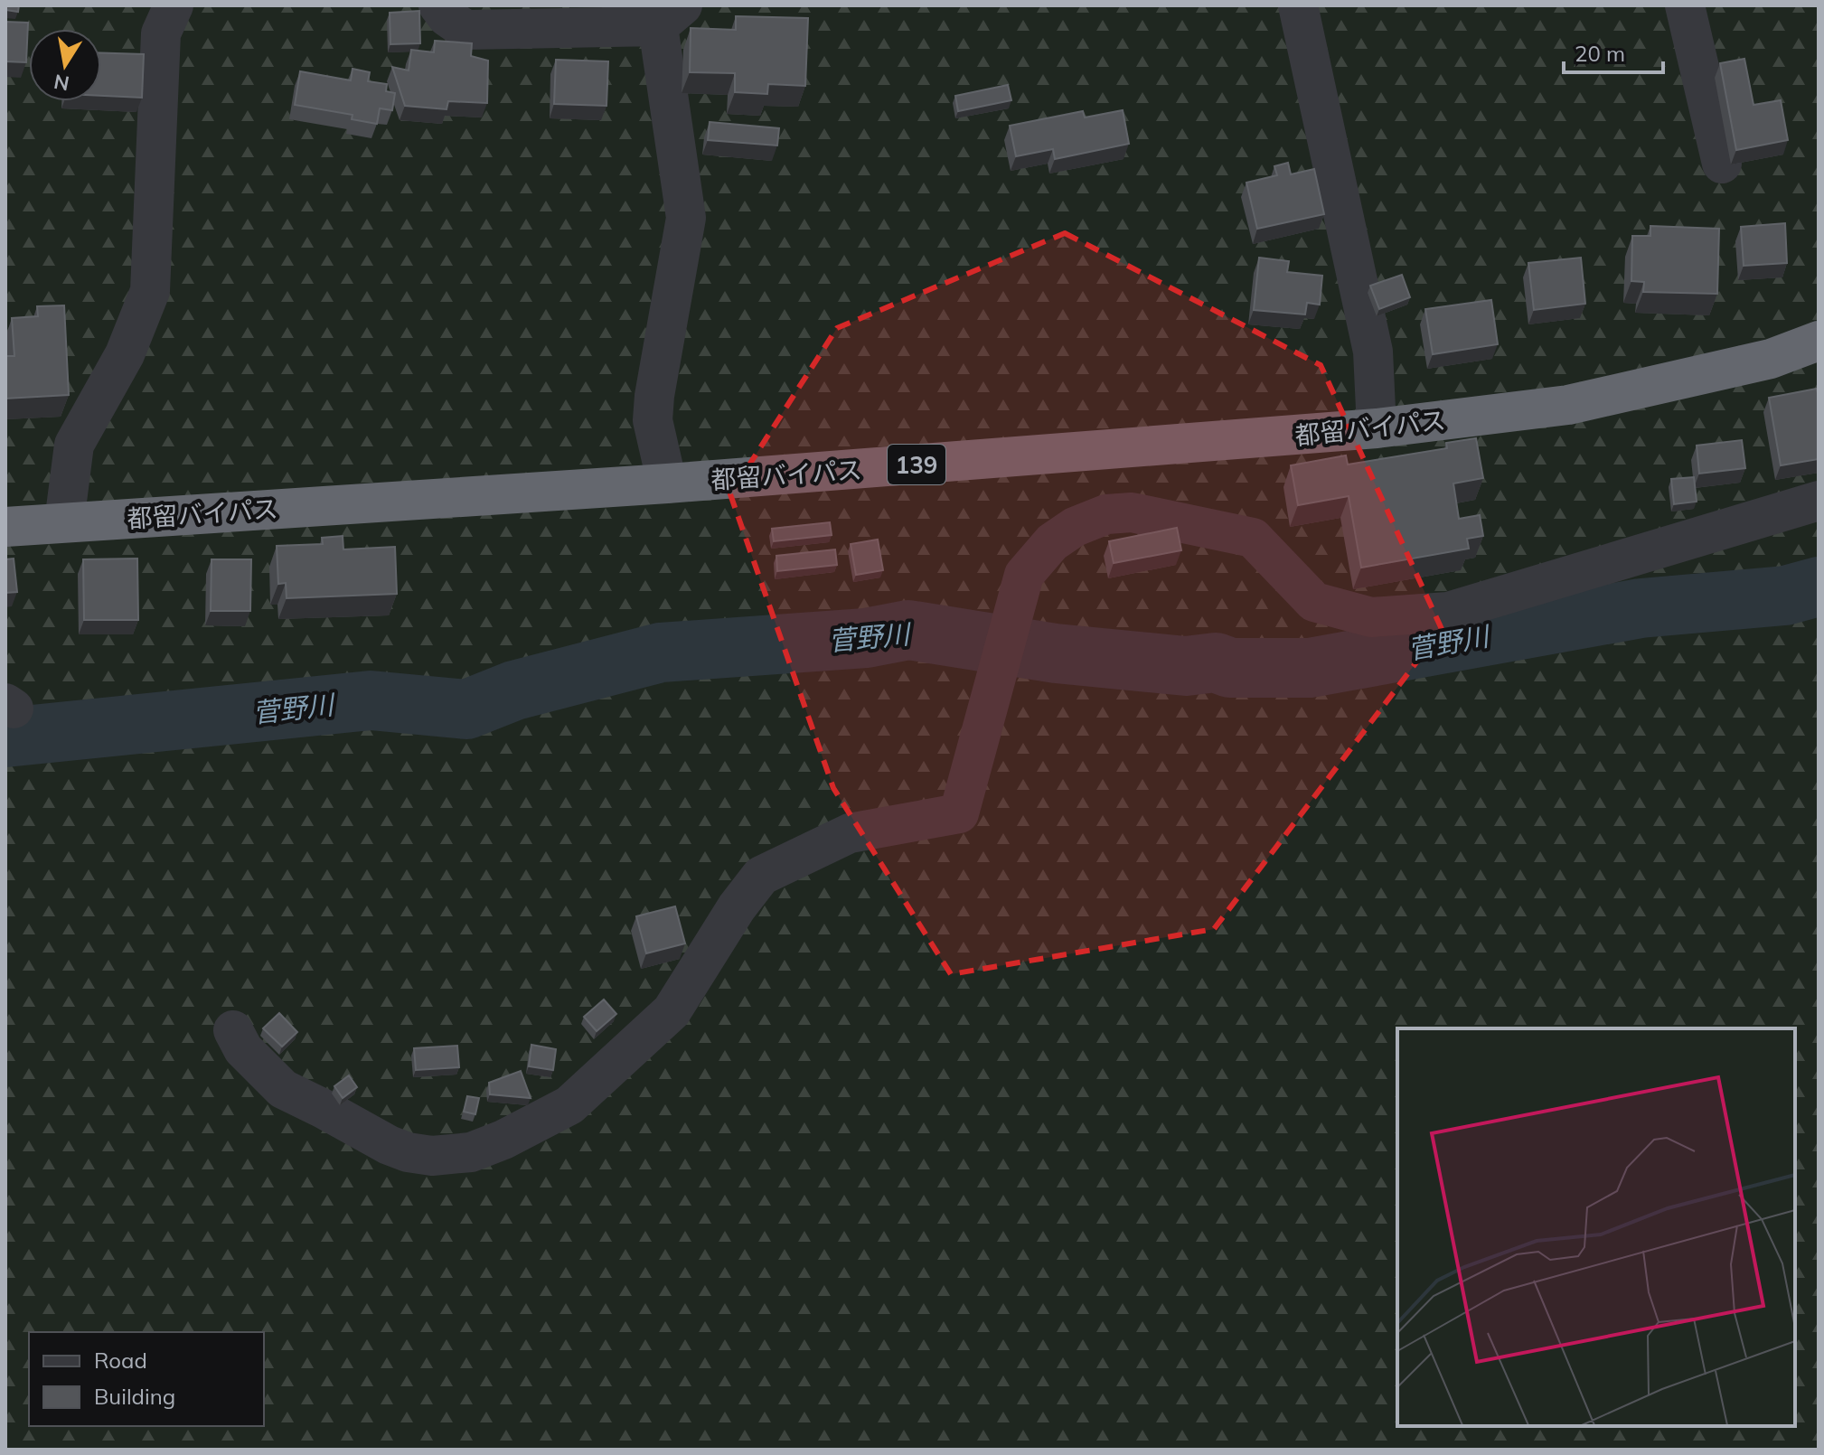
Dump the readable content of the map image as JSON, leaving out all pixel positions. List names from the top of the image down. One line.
{"streets":{"highway":["都留バイパス","139"]},"water":["菅野川"],"legend":["Road","Building"],"scale_bar":"20 m","north":"bottom"}
